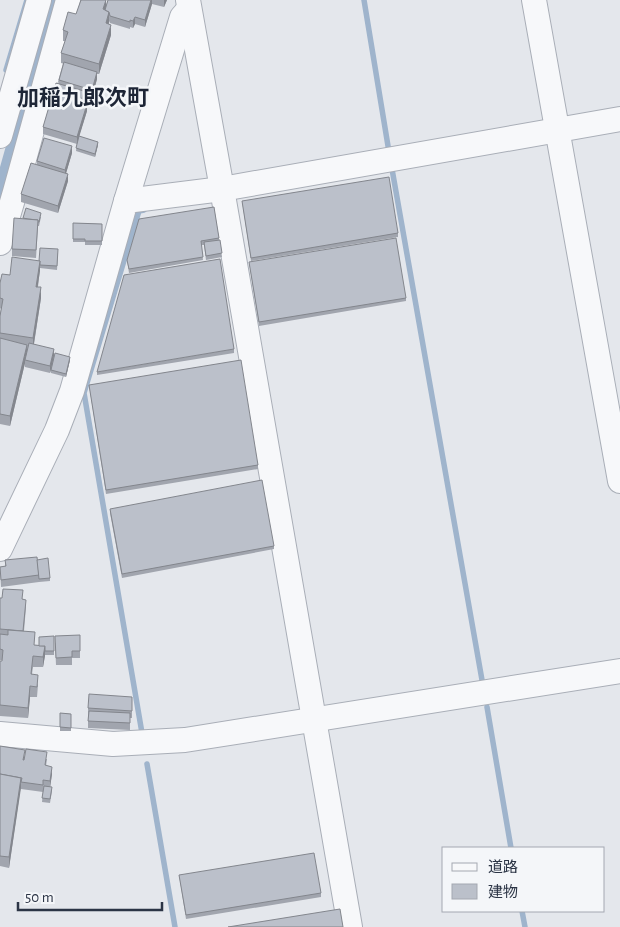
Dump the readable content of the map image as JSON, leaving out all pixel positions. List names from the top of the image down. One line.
{"districts":["加稲九郎次町"],"legend":["道路","建物"],"scale_bar":"50 m"}
